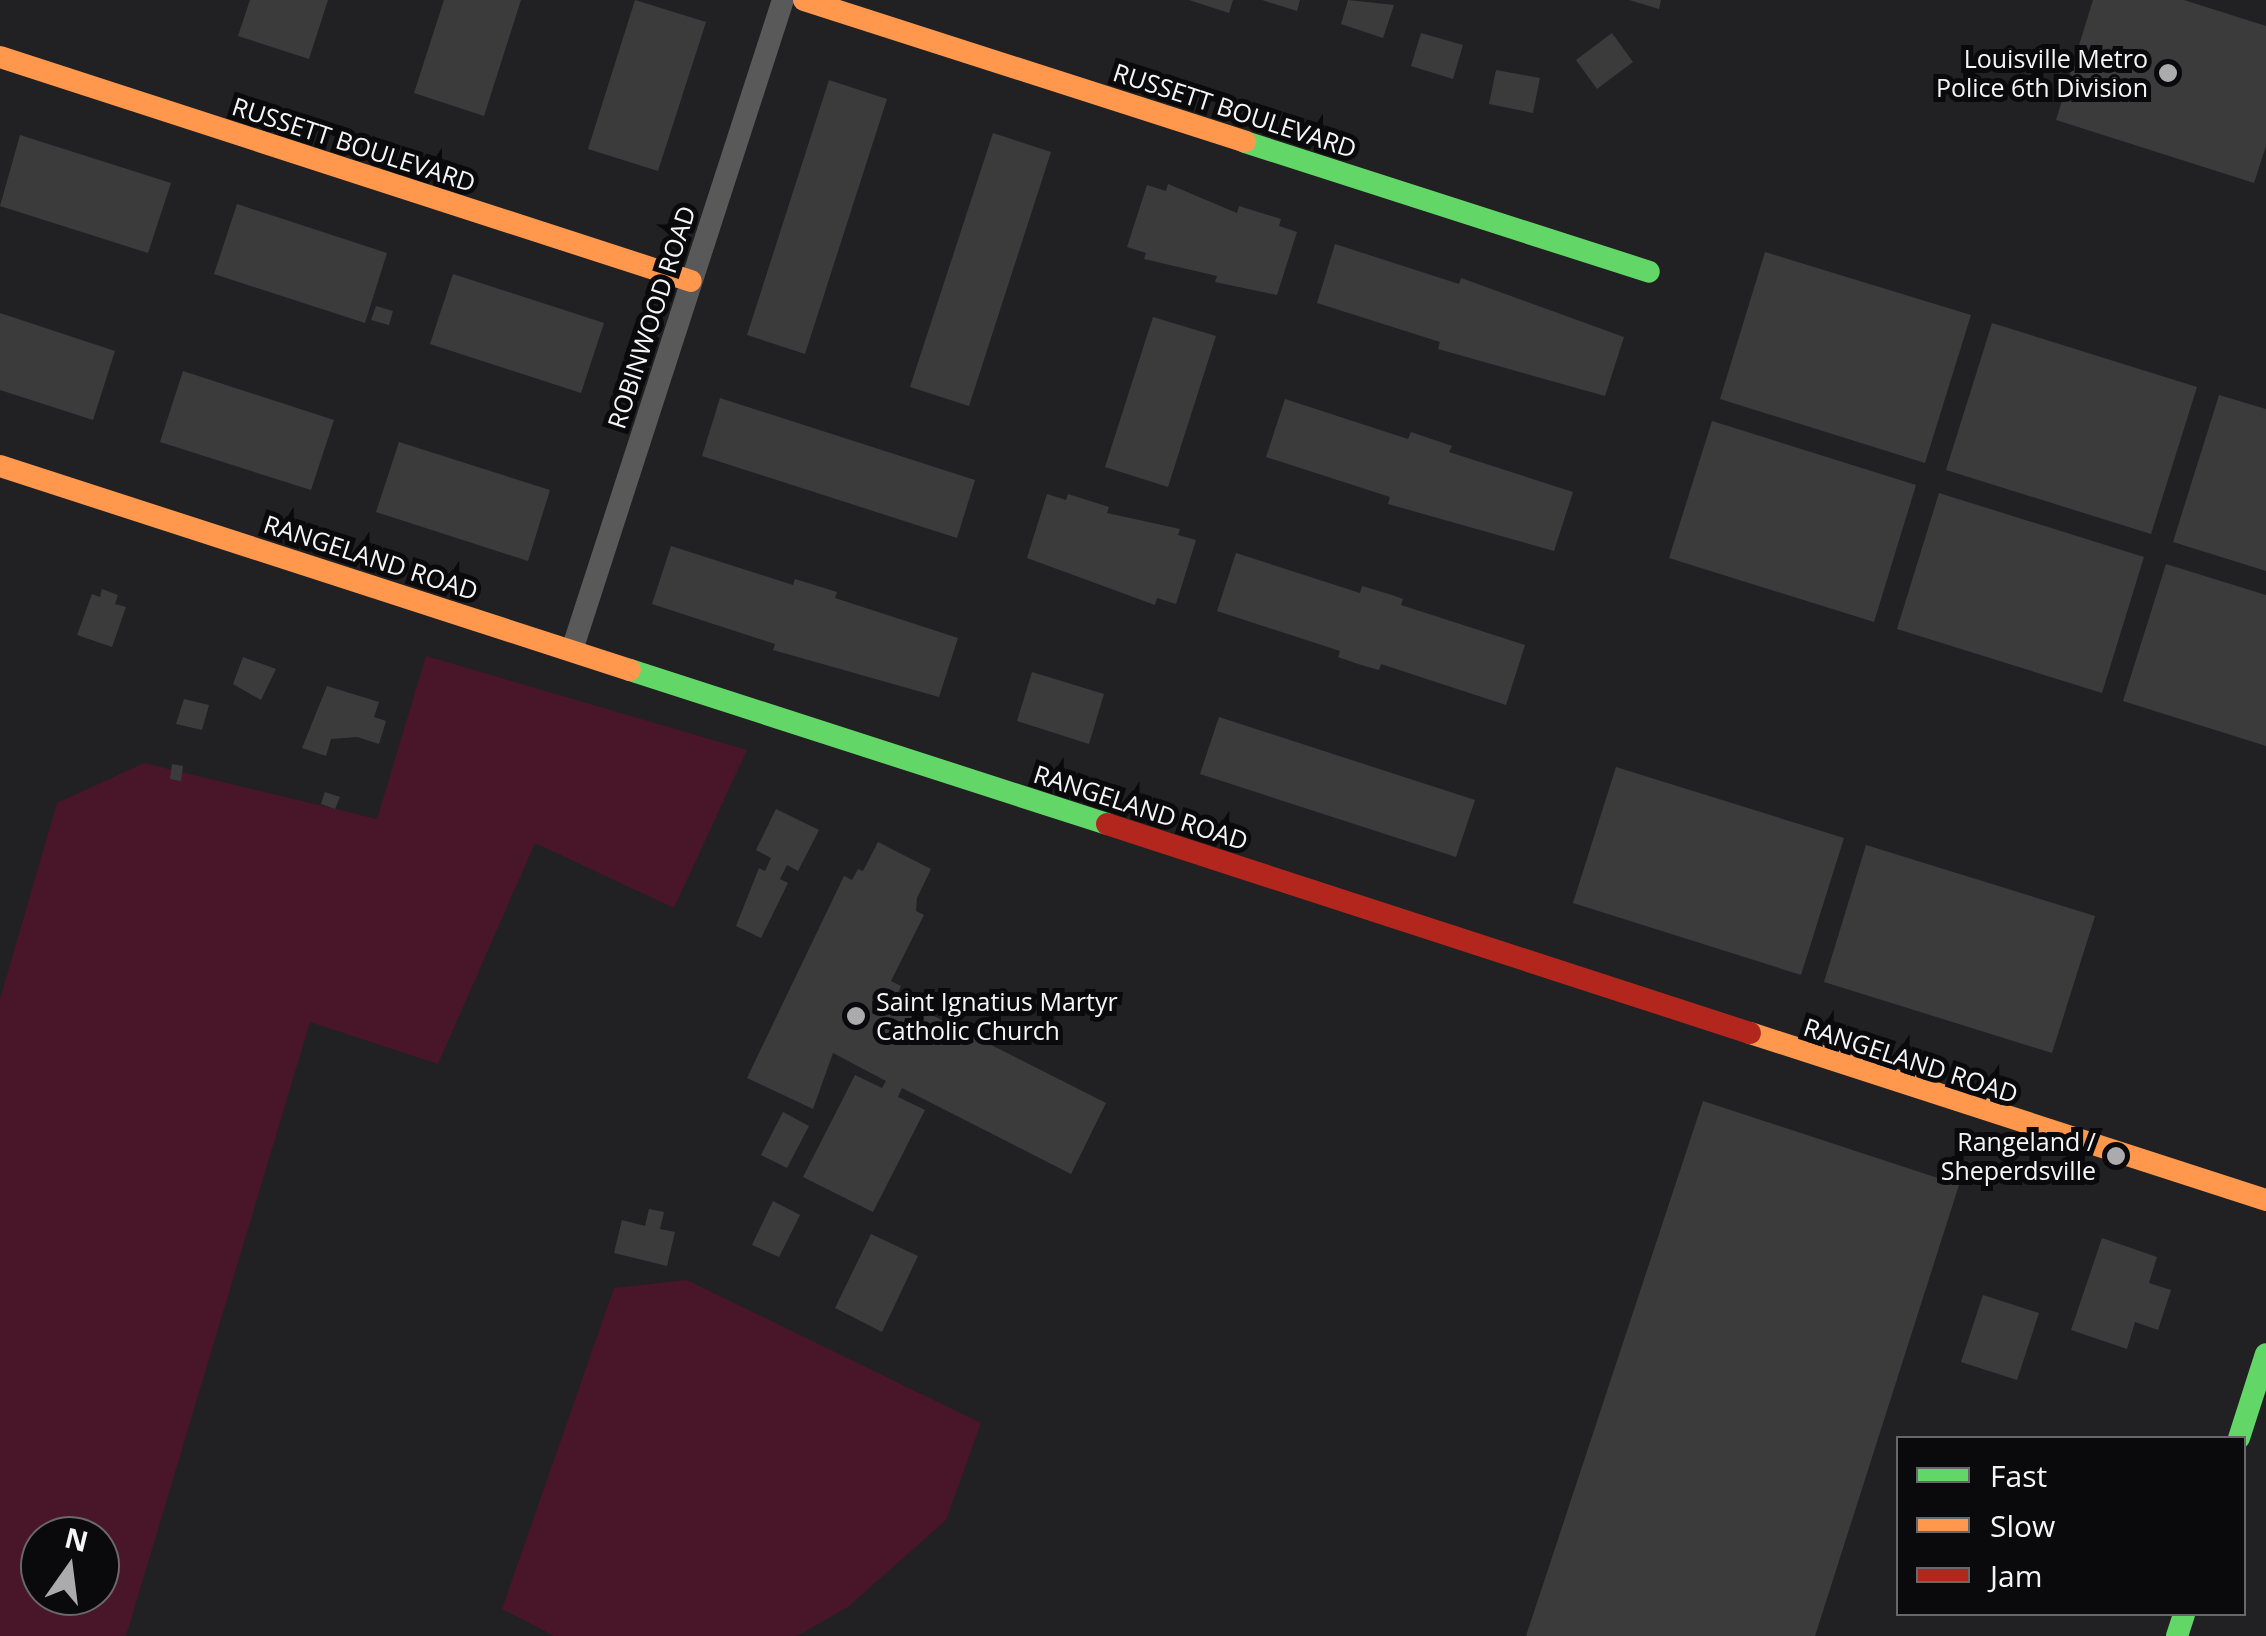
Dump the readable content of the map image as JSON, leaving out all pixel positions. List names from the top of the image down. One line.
{"streets":{"street":["RUSSETT BOULEVARD","ROBINWOOD ROAD","RANGELAND ROAD"]},"crossings":[["RUSSETT BOULEVARD","ROBINWOOD ROAD"],["ROBINWOOD ROAD","RANGELAND ROAD"]],"places":["Louisville Metro Police 6th Division","Saint Ignatius Martyr Catholic Church","Rangeland / Sheperdsville"],"legend":["Fast","Slow","Jam"],"north":"top"}
